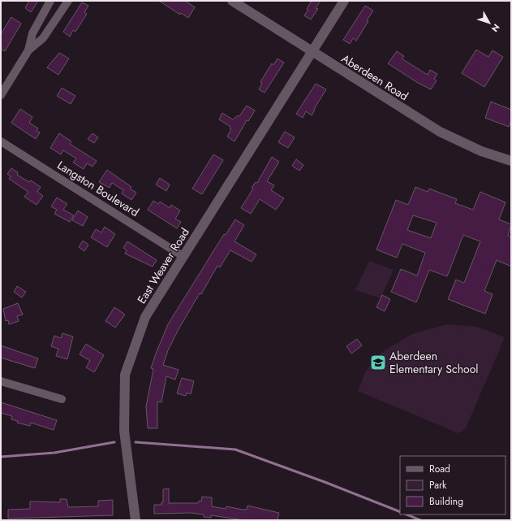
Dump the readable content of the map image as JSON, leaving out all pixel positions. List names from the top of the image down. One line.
{"streets":{"street":["Aberdeen Road","Langston Boulevard","East Weaver Road"]},"crossings":[["Aberdeen Road","East Weaver Road"],["Langston Boulevard","East Weaver Road"]],"places":{"school or university":["Aberdeen Elementary School"]},"legend":["Road","Park","Building"],"north":"bottom right"}
